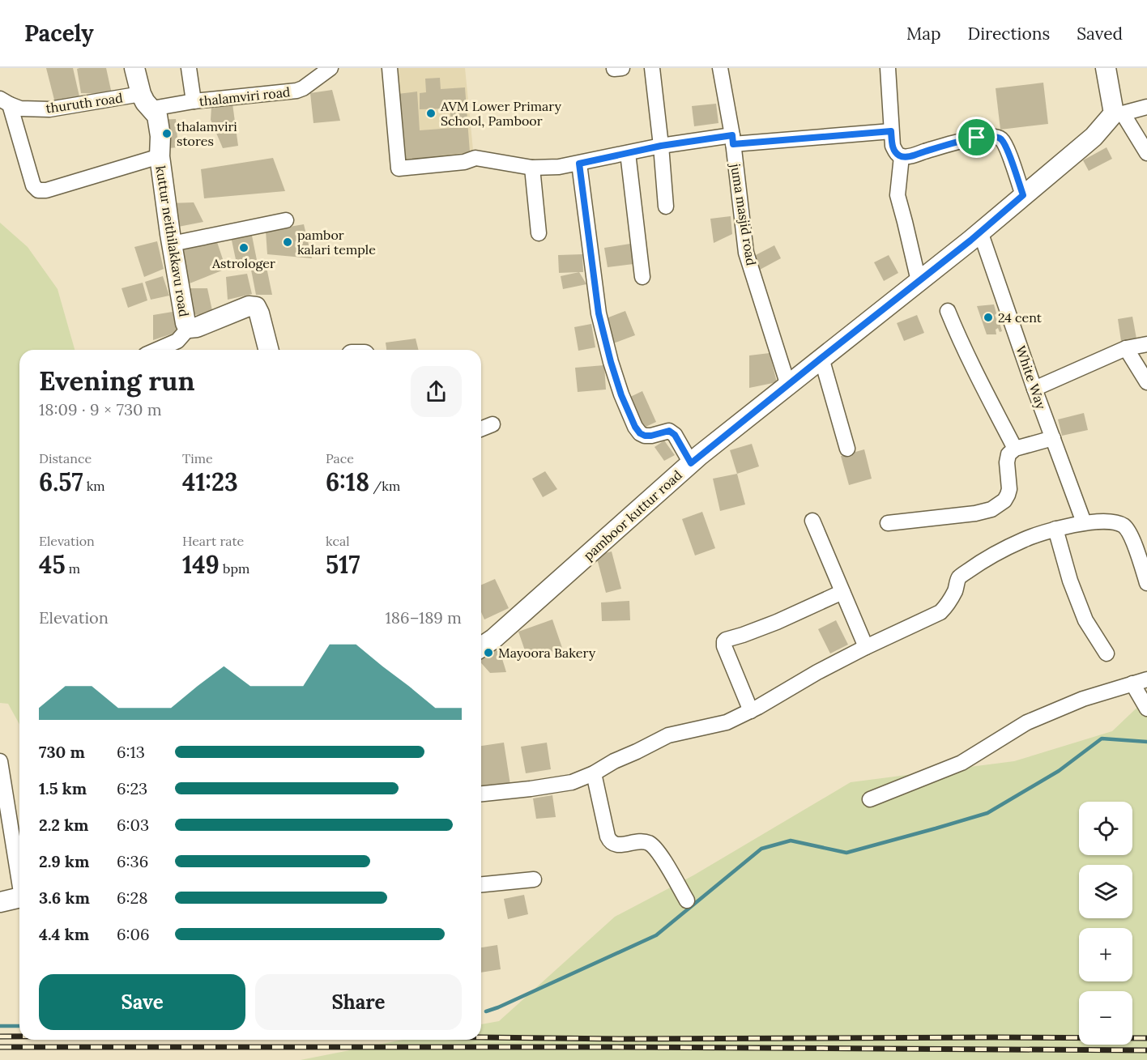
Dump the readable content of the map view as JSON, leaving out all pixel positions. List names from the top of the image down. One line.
{"streets":{"main road":["kuttur neithilakkavu road","pamboor kuttur road"],"street":["thalamviri road","thuruth road","juma masjid road","White Way"]},"crossings":[["thalamviri road","thuruth road"],["thalamviri road","kuttur neithilakkavu road"],["thuruth road","kuttur neithilakkavu road"],["juma masjid road","pamboor kuttur road"],["White Way","pamboor kuttur road"]],"places":["AVM Lower Primary School, Pamboor","thalamviri stores","pambor kalari temple","Astrologer","24 cent","Mayoora Bakery"],"page":{"header":"Pacely","nav":["Map","Directions","Saved"],"heading":["Evening run","18:09 · 9 × 730 m"],"stats":[["Distance","6.57 km"],["Time","41:23"],["Pace","6:18 /km"],["Elevation","45 m"],["Heart rate","149 bpm"],["kcal","517"]],"chart":["Elevation","186–189 m"],"list":[{"name":"730 m","note":"6:13"},{"name":"1.5 km","note":"6:23"},{"name":"2.2 km","note":"6:03"},{"name":"2.9 km","note":"6:36"},{"name":"3.6 km","note":"6:28"},{"name":"4.4 km","note":"6:06"}],"map_buttons":["+","−"],"buttons":["Save","Share"]}}
